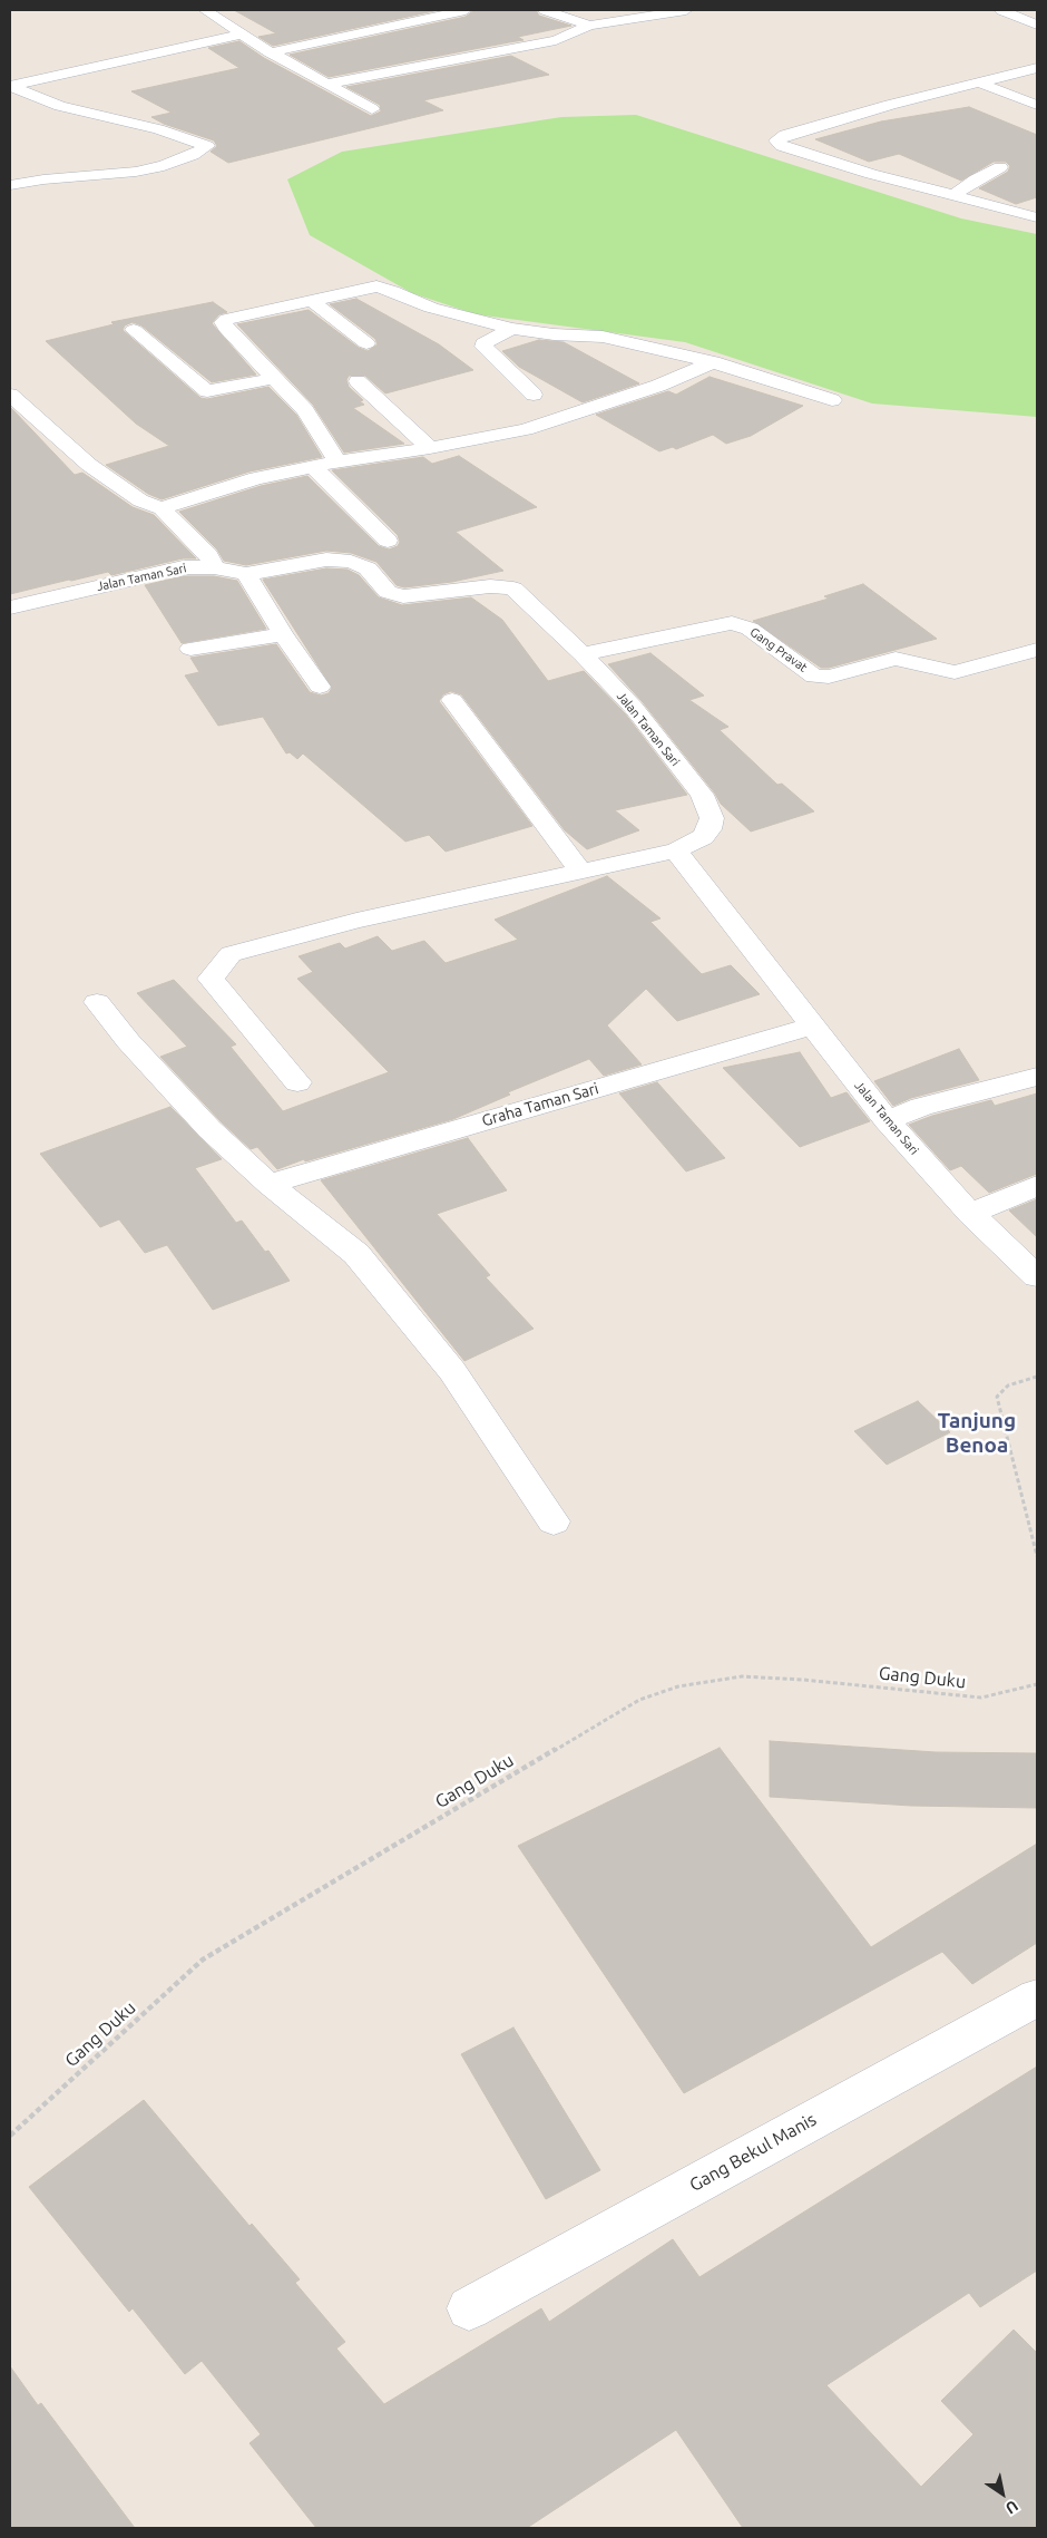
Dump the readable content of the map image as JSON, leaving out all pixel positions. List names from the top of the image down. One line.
{"streets":{"street":["Jalan Taman Sari","Gang Pravat","Graha Taman Sari","Gang Bekul Manis"],"path":["Gang Duku"]},"crossings":[["Jalan Taman Sari","Gang Pravat"],["Jalan Taman Sari","Graha Taman Sari"]],"districts":["Tanjung Benoa"],"north":"bottom right"}
